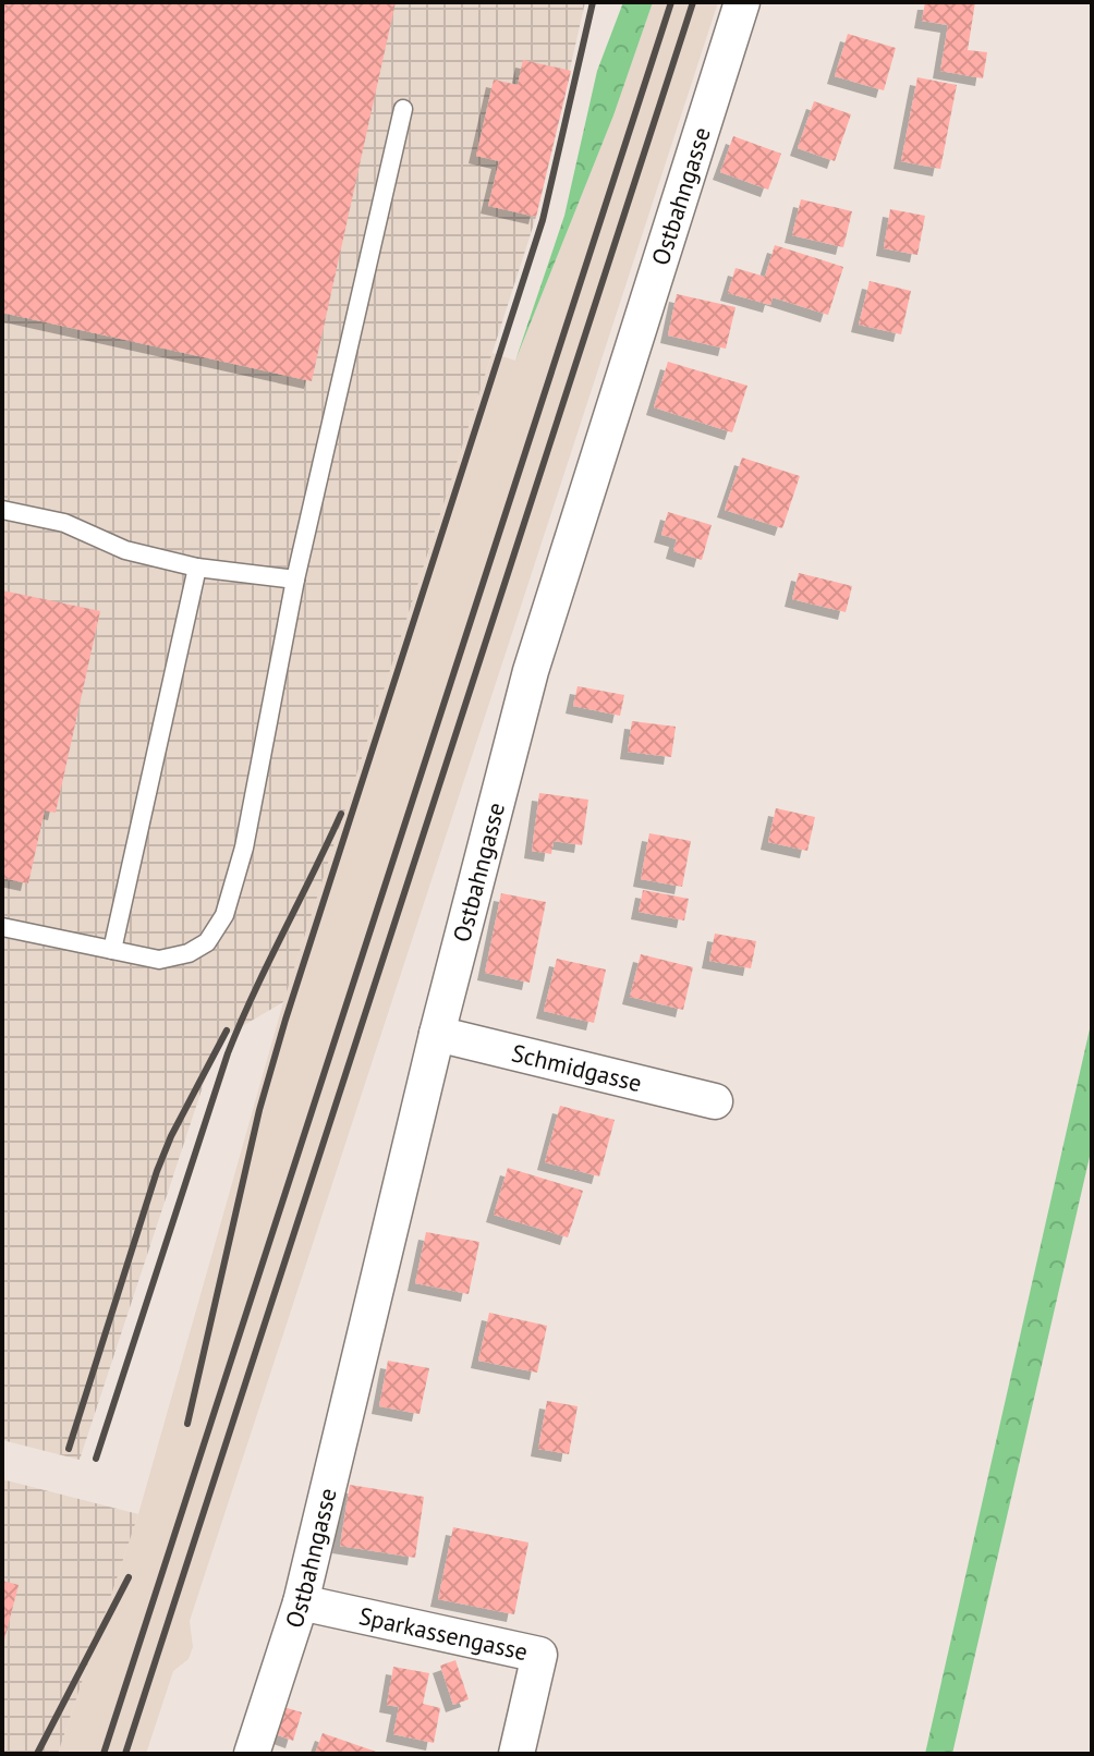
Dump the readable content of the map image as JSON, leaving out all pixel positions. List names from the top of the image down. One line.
{"streets":{"street":["Ostbahngasse","Schmidgasse","Sparkassengasse"]},"crossings":[["Ostbahngasse","Schmidgasse"],["Ostbahngasse","Sparkassengasse"]]}
